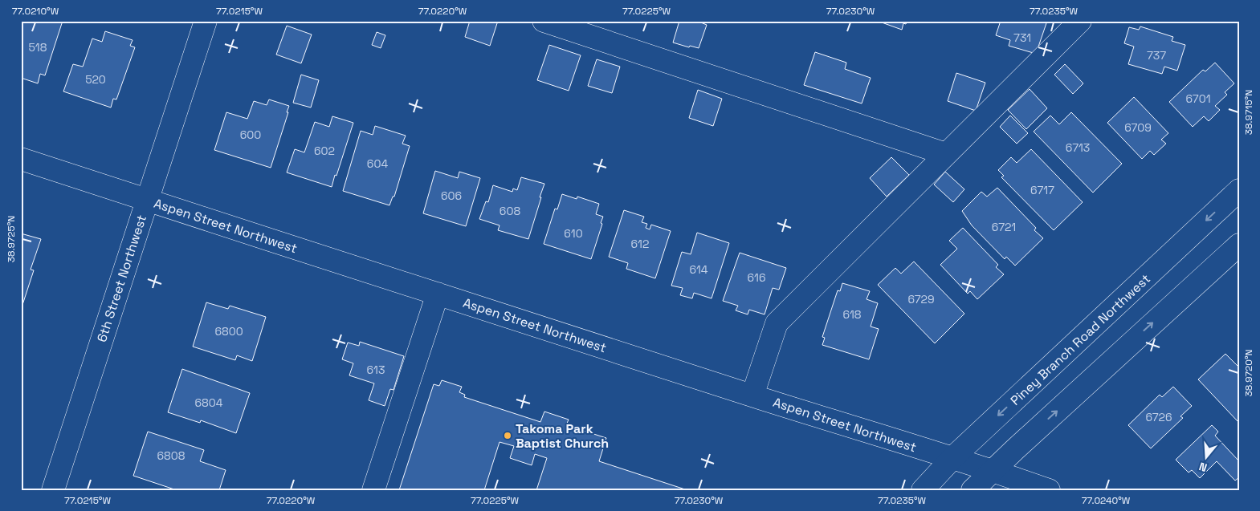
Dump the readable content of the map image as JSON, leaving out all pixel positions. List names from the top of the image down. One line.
{"streets":{"street":["Aspen Street Northwest","6th Street Northwest","Piney Branch Road Northwest"]},"crossings":[["Aspen Street Northwest","6th Street Northwest"],["Aspen Street Northwest","Piney Branch Road Northwest"]],"places":["Takoma Park Baptist Church"],"house_numbers":["731","518","737","520","6701","6709","600","6713","602","604","6717","606","608","6721","610","612","614","616","6729","618","6800","613","6804","6726","6808"],"north":"bottom","coordinates":["77.0210°W","77.0215°W","77.0220°W","77.0225°W","77.0230°W","77.0235°W","38.9715°N","38.9725°N","38.9720°N","77.0240°W"]}
